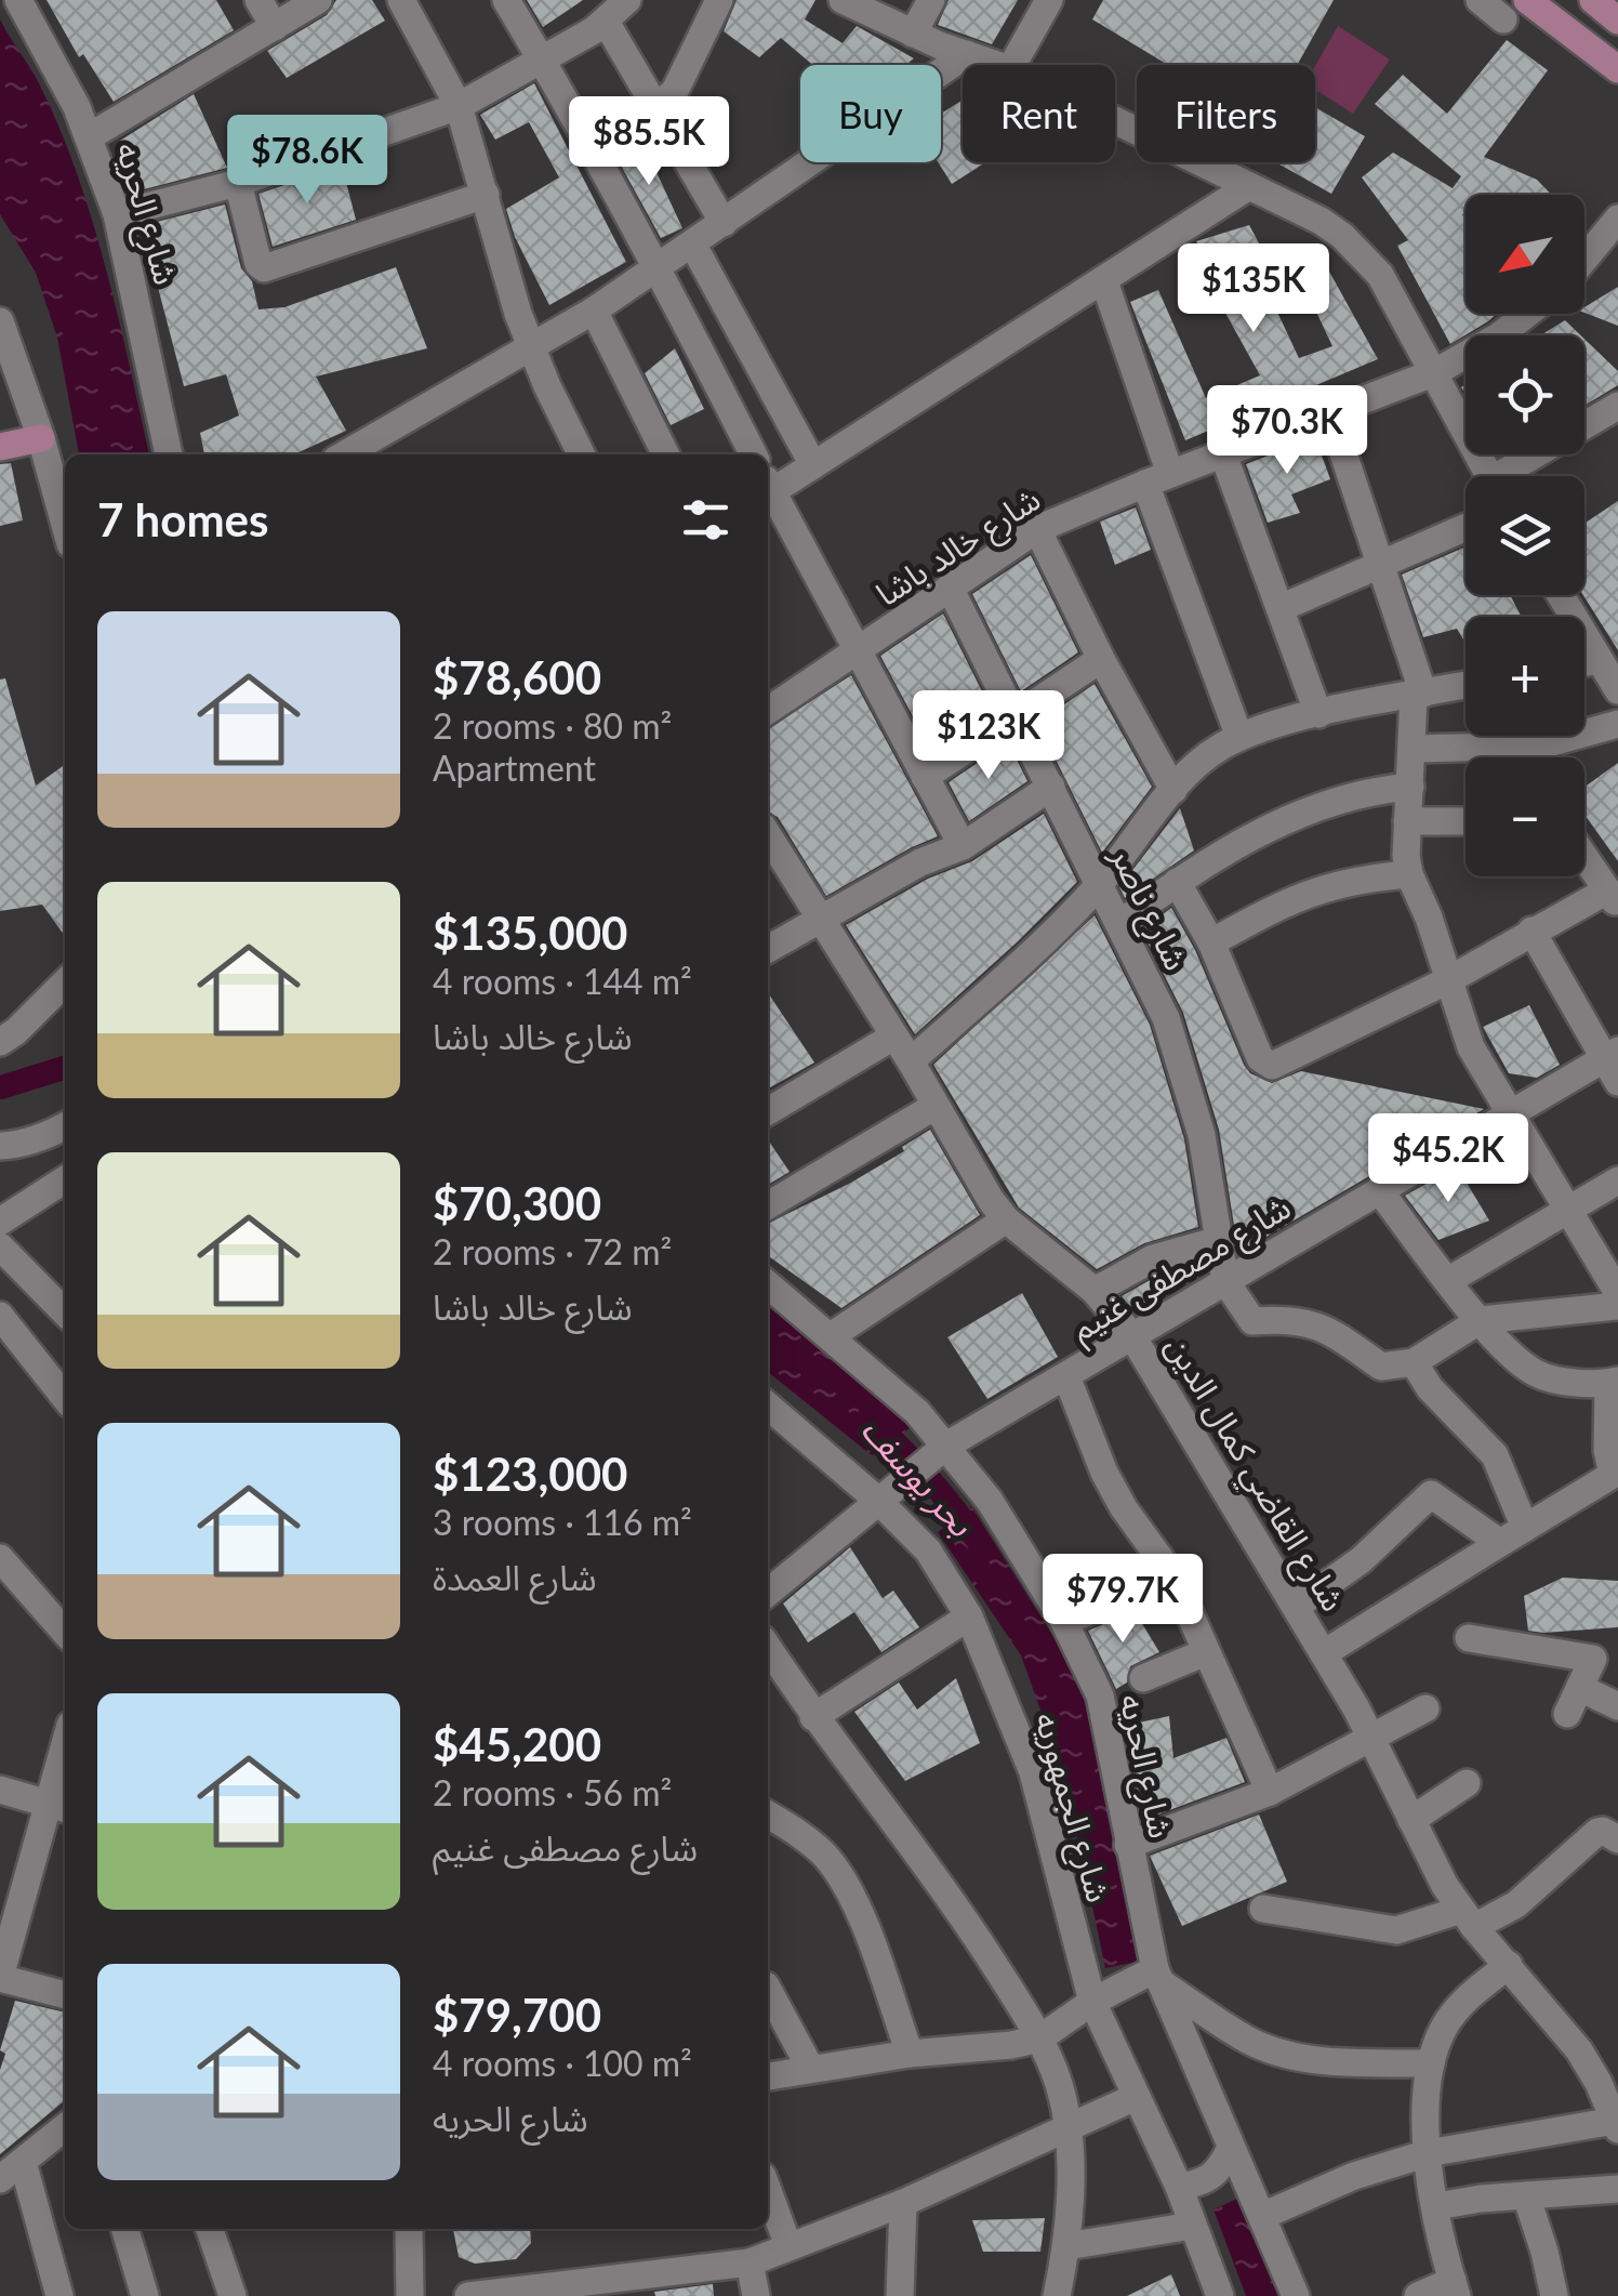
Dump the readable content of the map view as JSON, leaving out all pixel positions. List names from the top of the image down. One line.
{"streets":{"street":["شارع الحريه","شارع خالد باشا","شارع ناصر","شارع مصطفى غنيم","شارع القاضي كمال الدين","شارع الجمهوريه"]},"crossings":[["شارع الحريه","شارع مصطفى غنيم"],["شارع خالد باشا","شارع ناصر"],["شارع ناصر","شارع مصطفى غنيم"],["شارع مصطفى غنيم","شارع القاضي كمال الدين"],["شارع مصطفى غنيم","شارع الجمهوريه"]],"water":["بحر يوسف"],"north":"bottom left","page":{"chip":["Buy","Rent","Filters"],"price":["$85.5K","$78.6K","$135K","$70.3K","$123K","$45.2K","$79.7K"],"map_buttons":["+","−"],"heading":"7 homes","list":[{"name":"$78,600","note":"2 rooms · 80 m² · Apartment"},{"name":"$135,000","note":"4 rooms · 144 m² · شارع خالد باشا"},{"name":"$70,300","note":"2 rooms · 72 m² · شارع خالد باشا"},{"name":"$123,000","note":"3 rooms · 116 m² · شارع العمدة"},{"name":"$45,200","note":"2 rooms · 56 m² · شارع مصطفى غنيم"},{"name":"$79,700","note":"4 rooms · 100 m² · شارع الحريه"}]}}
